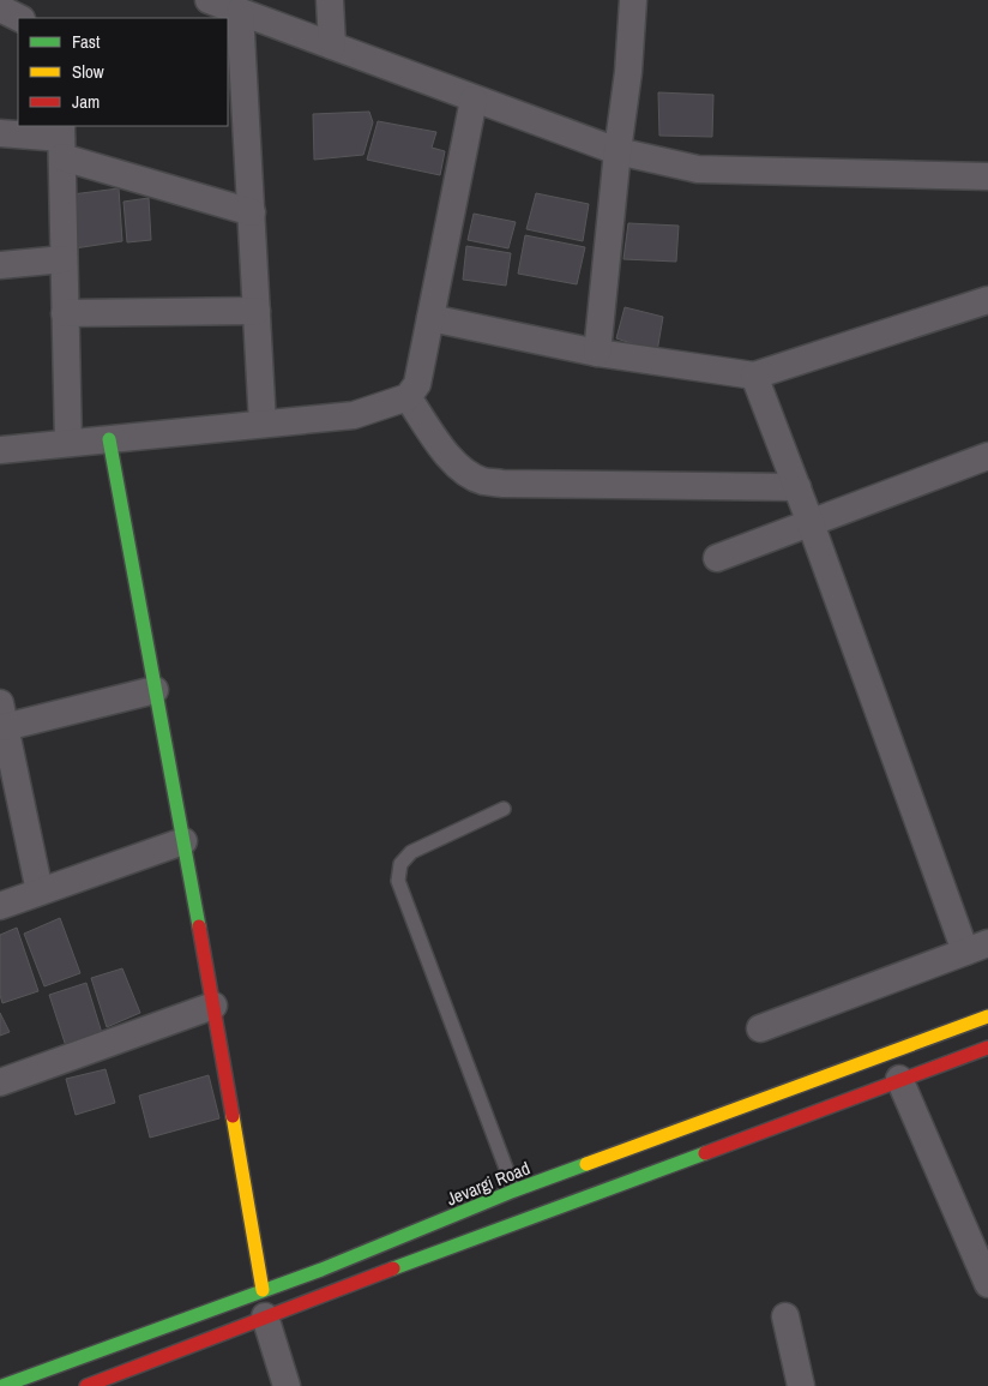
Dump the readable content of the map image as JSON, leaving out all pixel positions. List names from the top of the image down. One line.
{"streets":{"main road":["Jevargi Road"]},"legend":["Fast","Slow","Jam"]}
